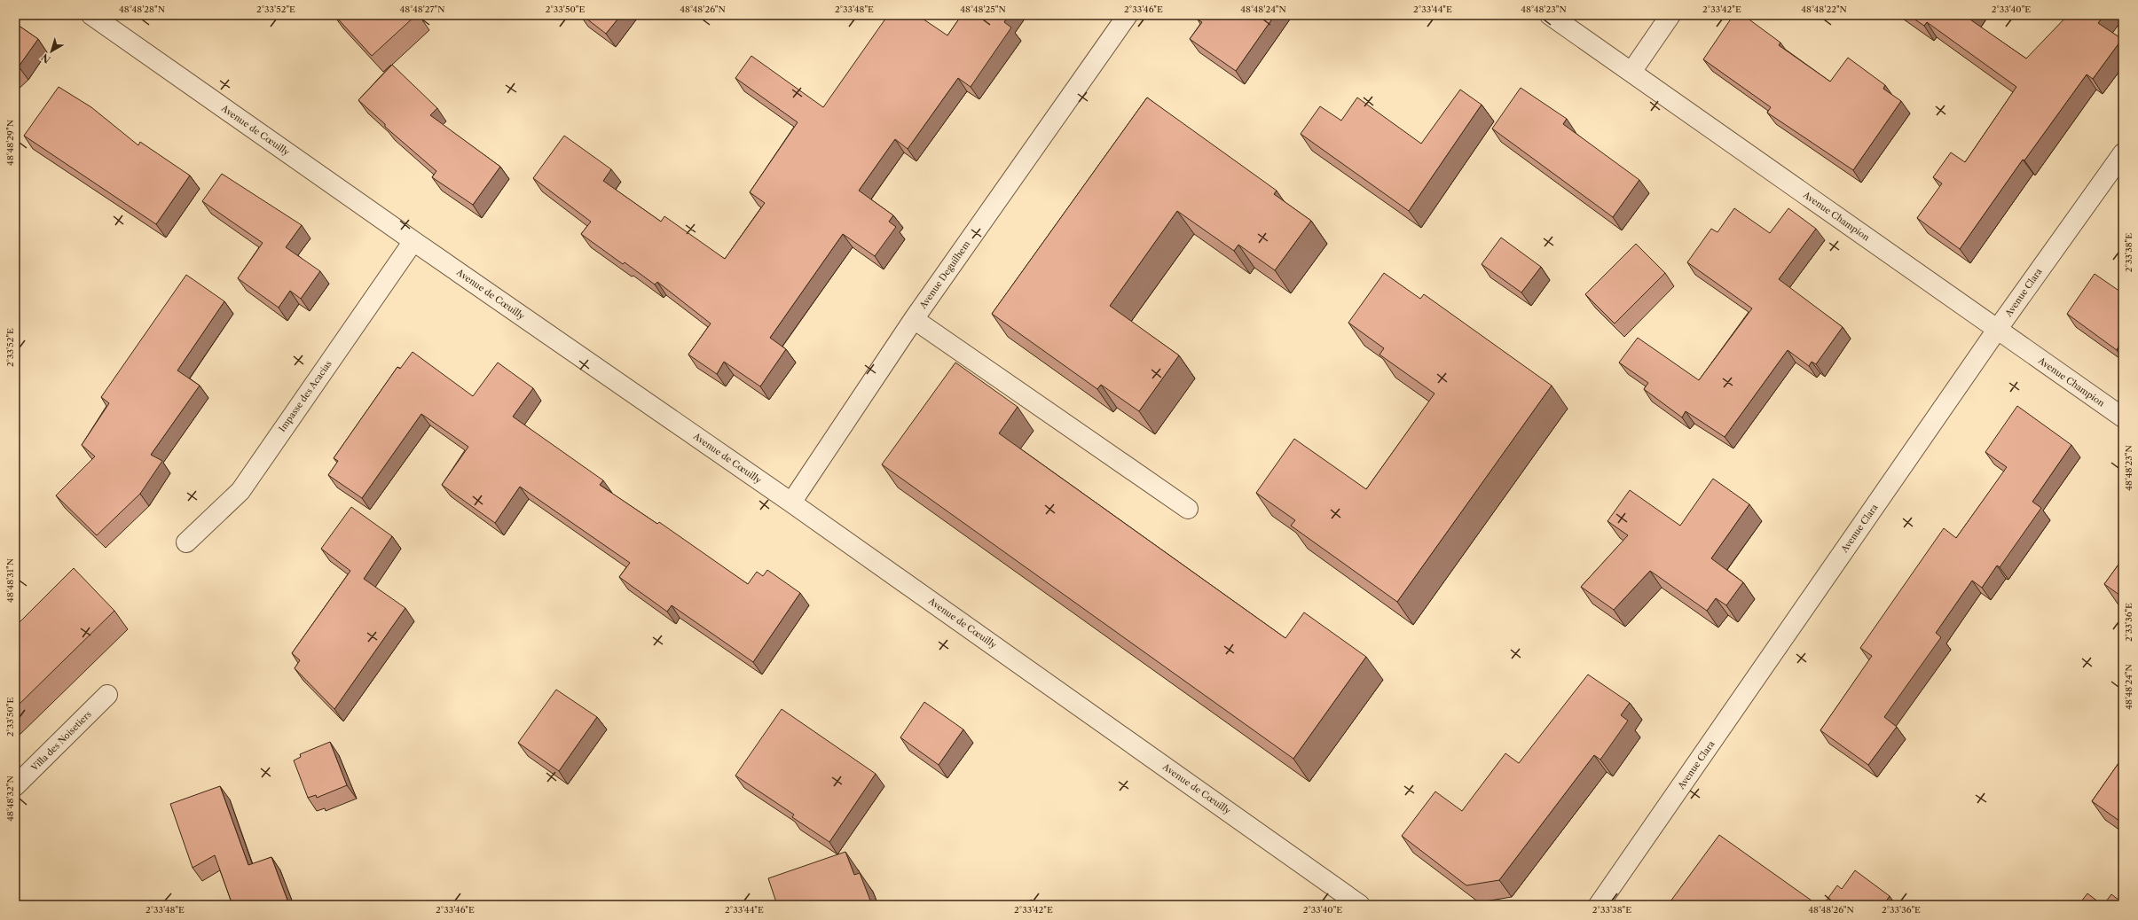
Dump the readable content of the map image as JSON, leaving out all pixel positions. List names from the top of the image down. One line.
{"streets":{"street":["Avenue de Cœuilly","Avenue Champion","Avenue Deguilhem","Avenue Clara","Impasse des Acacias","Villa des Noisetiers"]},"crossings":[["Avenue de Cœuilly","Avenue Deguilhem"],["Avenue de Cœuilly","Impasse des Acacias"],["Avenue Champion","Avenue Clara"]],"north":"bottom left","coordinates":["48°48'28\"N","2°33'52\"E","48°48'27\"N","2°33'50\"E","48°48'26\"N","2°33'48\"E","48°48'25\"N","2°33'46\"E","48°48'24\"N","2°33'44\"E","48°48'23\"N","2°33'42\"E","48°48'22\"N","2°33'40\"E","48°48'29\"N","2°33'38\"E","48°48'31\"N","2°33'36\"E","48°48'32\"N"]}
